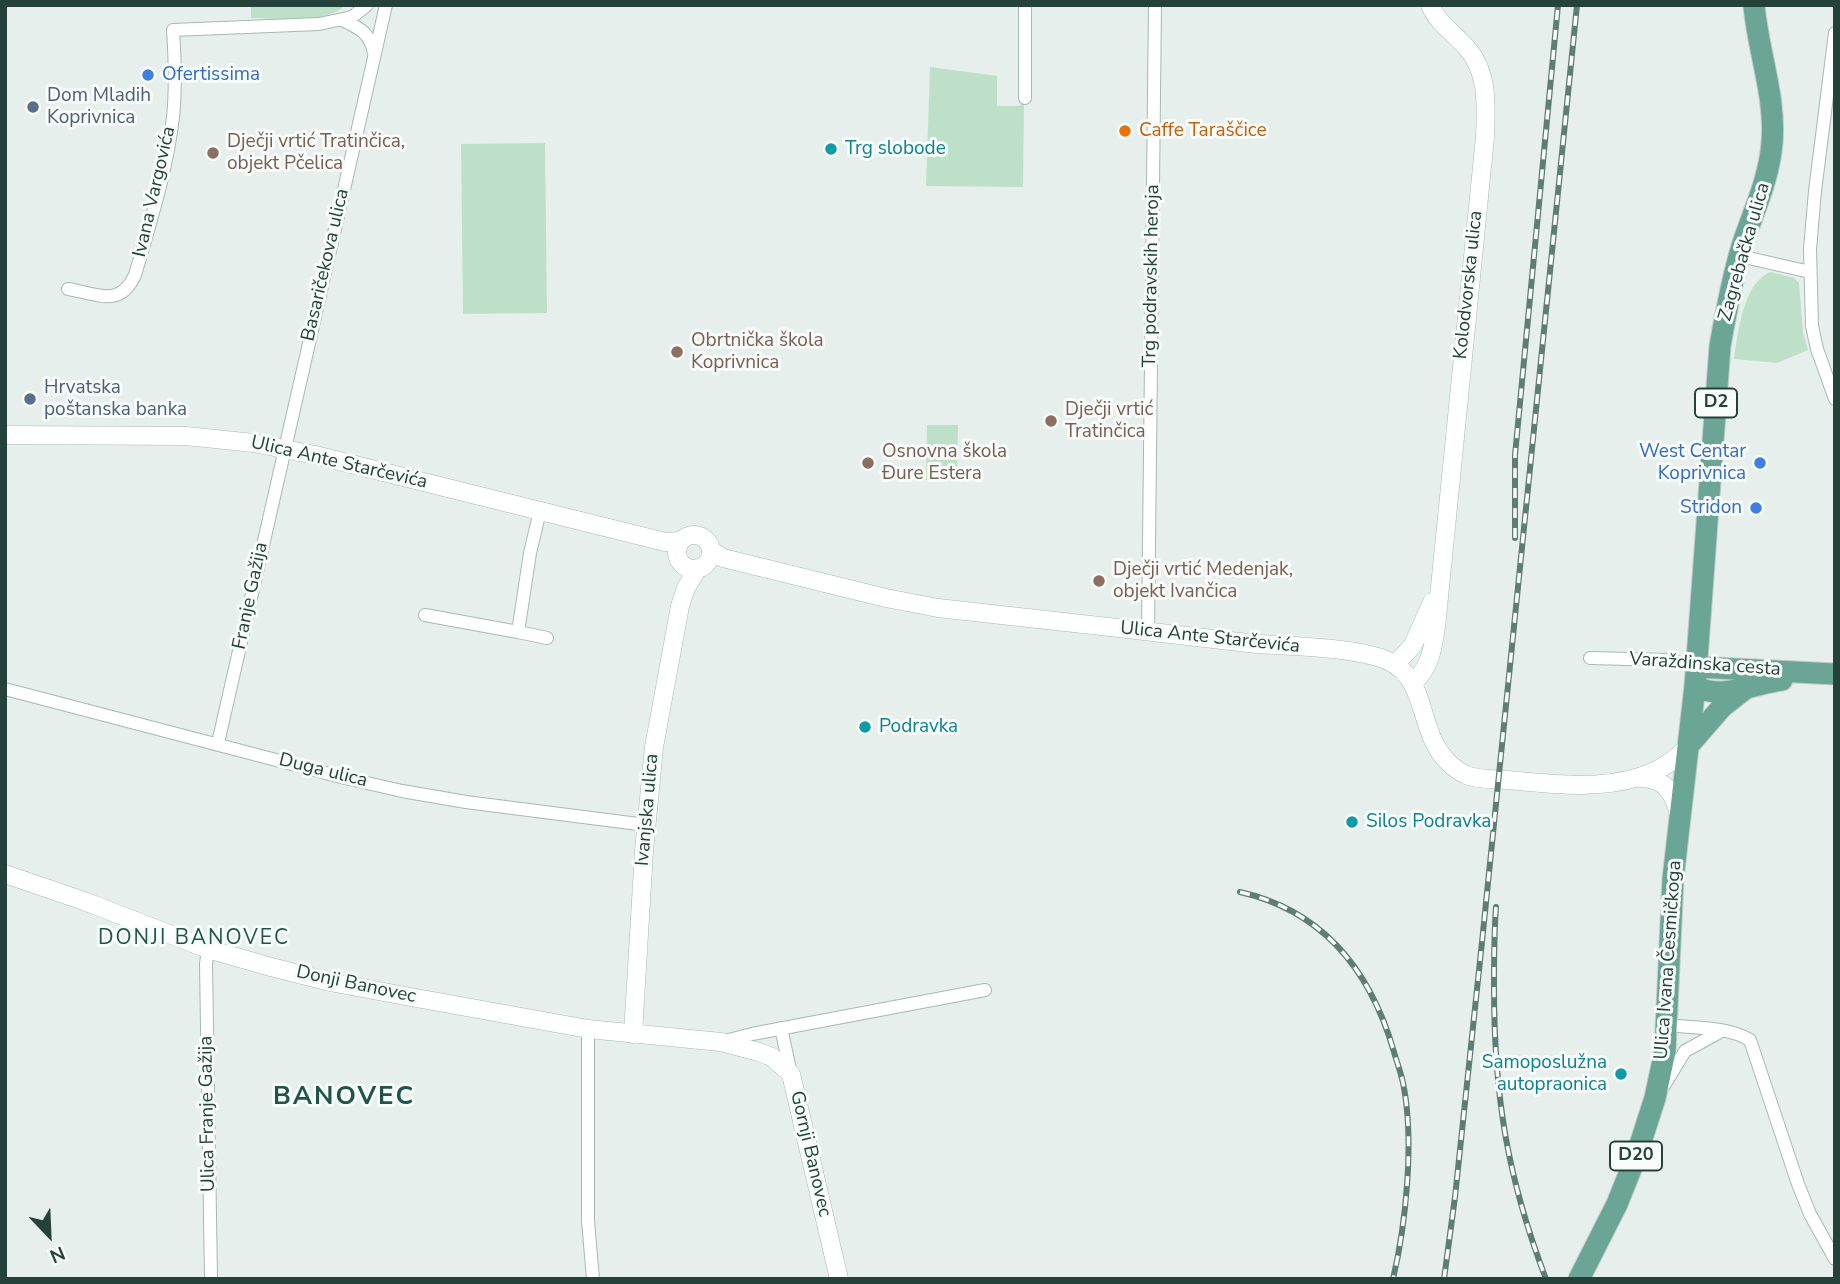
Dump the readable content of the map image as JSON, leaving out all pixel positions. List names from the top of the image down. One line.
{"streets":{"main road":["Zagrebačka ulica","Kolodvorska ulica","D2","Ulica Ante Starčevića","Varaždinska cesta","Ivanjska ulica","Ulica Ivana Česmičkoga","Donji Banovec","Gornji Banovec","D20"],"street":["Ivana Vargovića","Basaričekova ulica","Trg podravskih heroja","Franje Gažija","Duga ulica","Ulica Franje Gažija"]},"crossings":[["Zagrebačka ulica","Varaždinska cesta"],["Zagrebačka ulica","Ulica Ivana Česmičkoga"],["Basaričekova ulica","Ulica Ante Starčevića"],["Basaričekova ulica","Franje Gažija"],["Trg podravskih heroja","Ulica Ante Starčevića"],["Kolodvorska ulica","Ulica Ante Starčevića"],["Ulica Ante Starčevića","Franje Gažija"],["Ulica Ante Starčevića","Ivanjska ulica"],["Ulica Ante Starčevića","Ulica Ivana Česmičkoga"],["Franje Gažija","Duga ulica"],["Varaždinska cesta","Ulica Ivana Česmičkoga"],["Duga ulica","Ivanjska ulica"],["Ivanjska ulica","Donji Banovec"],["Donji Banovec","Ulica Franje Gažija"],["Donji Banovec","Gornji Banovec"]],"districts":["DONJI BANOVEC","BANOVEC"],"places":["Ofertissima","Dom Mladih Koprivnica","Caffe Taraščice","Trg slobode","Dječji vrtić Tratinčica, objekt Pčelica","Obrtnička škola Koprivnica","Hrvatska poštanska banka","Dječji vrtić Tratinčica","Osnovna škola Đure Estera","West Centar Koprivnica","Stridon","Dječji vrtić Medenjak, objekt Ivančica","Podravka","Silos Podravka","Samoposlužna autopraonica"],"north":"bottom right"}
